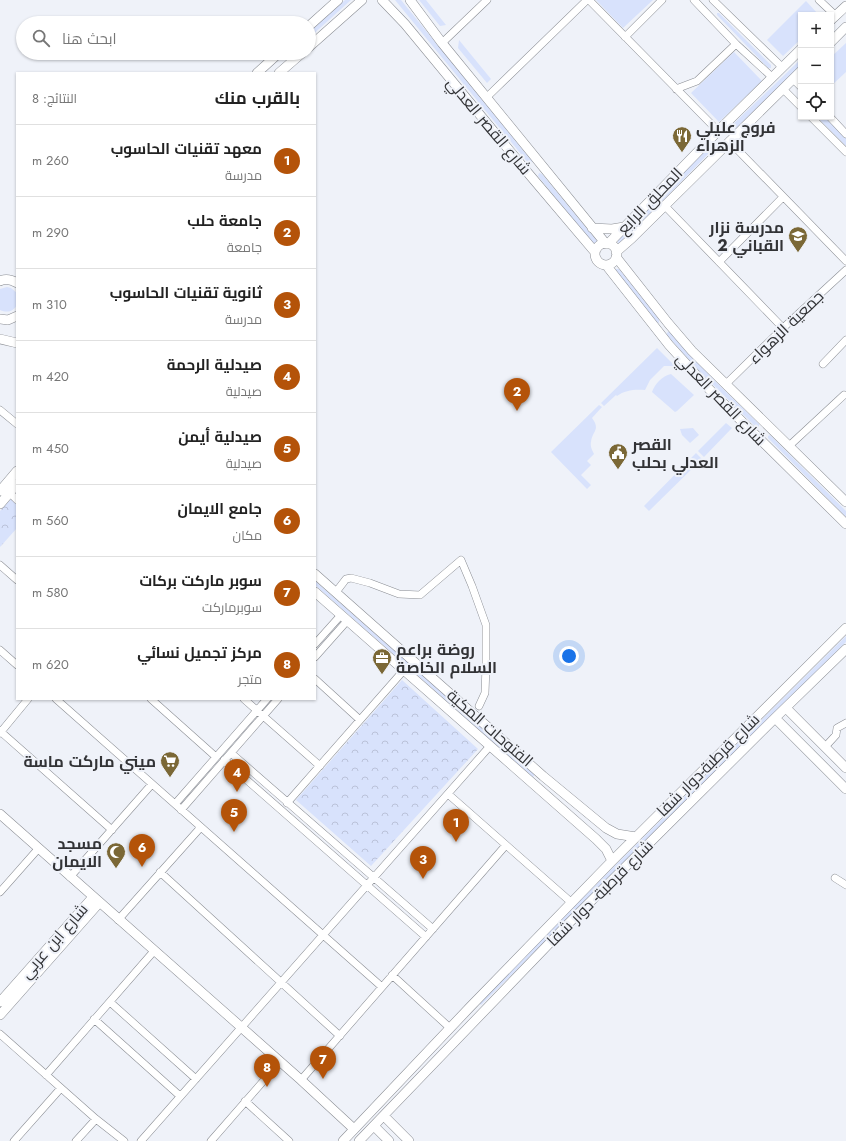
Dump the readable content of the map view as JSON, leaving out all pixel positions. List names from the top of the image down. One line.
{"streets":{"street":["شارع القصر العدلي","المحلق الرابع","جمعية الزهواء","الفتوحات المكية","شارع قرطبة-دوار شفا","شارع قرطبة- دوار شفا","شارع ابن عربي"]},"crossings":[["شارع القصر العدلي","المحلق الرابع"],["شارع القصر العدلي","جمعية الزهواء"],["الفتوحات المكية","شارع قرطبة-دوار شفا"]],"places":{"restaurant":["فروج عليلي الزهراء"],"school or university":["مدرسة نزار القباني 2"],"public building":["القصر العدلي بحلب"],"office":["روضة براعم السلام الخاصة"],"supermarket":["ميني ماركت ماسة"],"mosque":["مسجد الايمان"]},"page":{"map_buttons":["+","−"],"search":"ابحث هنا","heading":["بالقرب منك","النتائج: 8"],"list":[{"mark":"1","name":"معهد تقنيات الحاسوب","note":"مدرسة","value":"260 m"},{"mark":"2","name":"جامعة حلب","note":"جامعة","value":"290 m"},{"mark":"3","name":"ثانوية تقنيات الحاسوب","note":"مدرسة","value":"310 m"},{"mark":"4","name":"صيدلية الرحمة","note":"صيدلية","value":"420 m"},{"mark":"5","name":"صيدلية أيمن","note":"صيدلية","value":"450 m"},{"mark":"6","name":"جامع الايمان","note":"مكان","value":"560 m"},{"mark":"7","name":"سوبر ماركت بركات","note":"سوبرماركت","value":"580 m"},{"mark":"8","name":"مركز تجميل نسائي","note":"متجر","value":"620 m"}],"pins":["2","4","5","1","6","3","7","8"]}}
